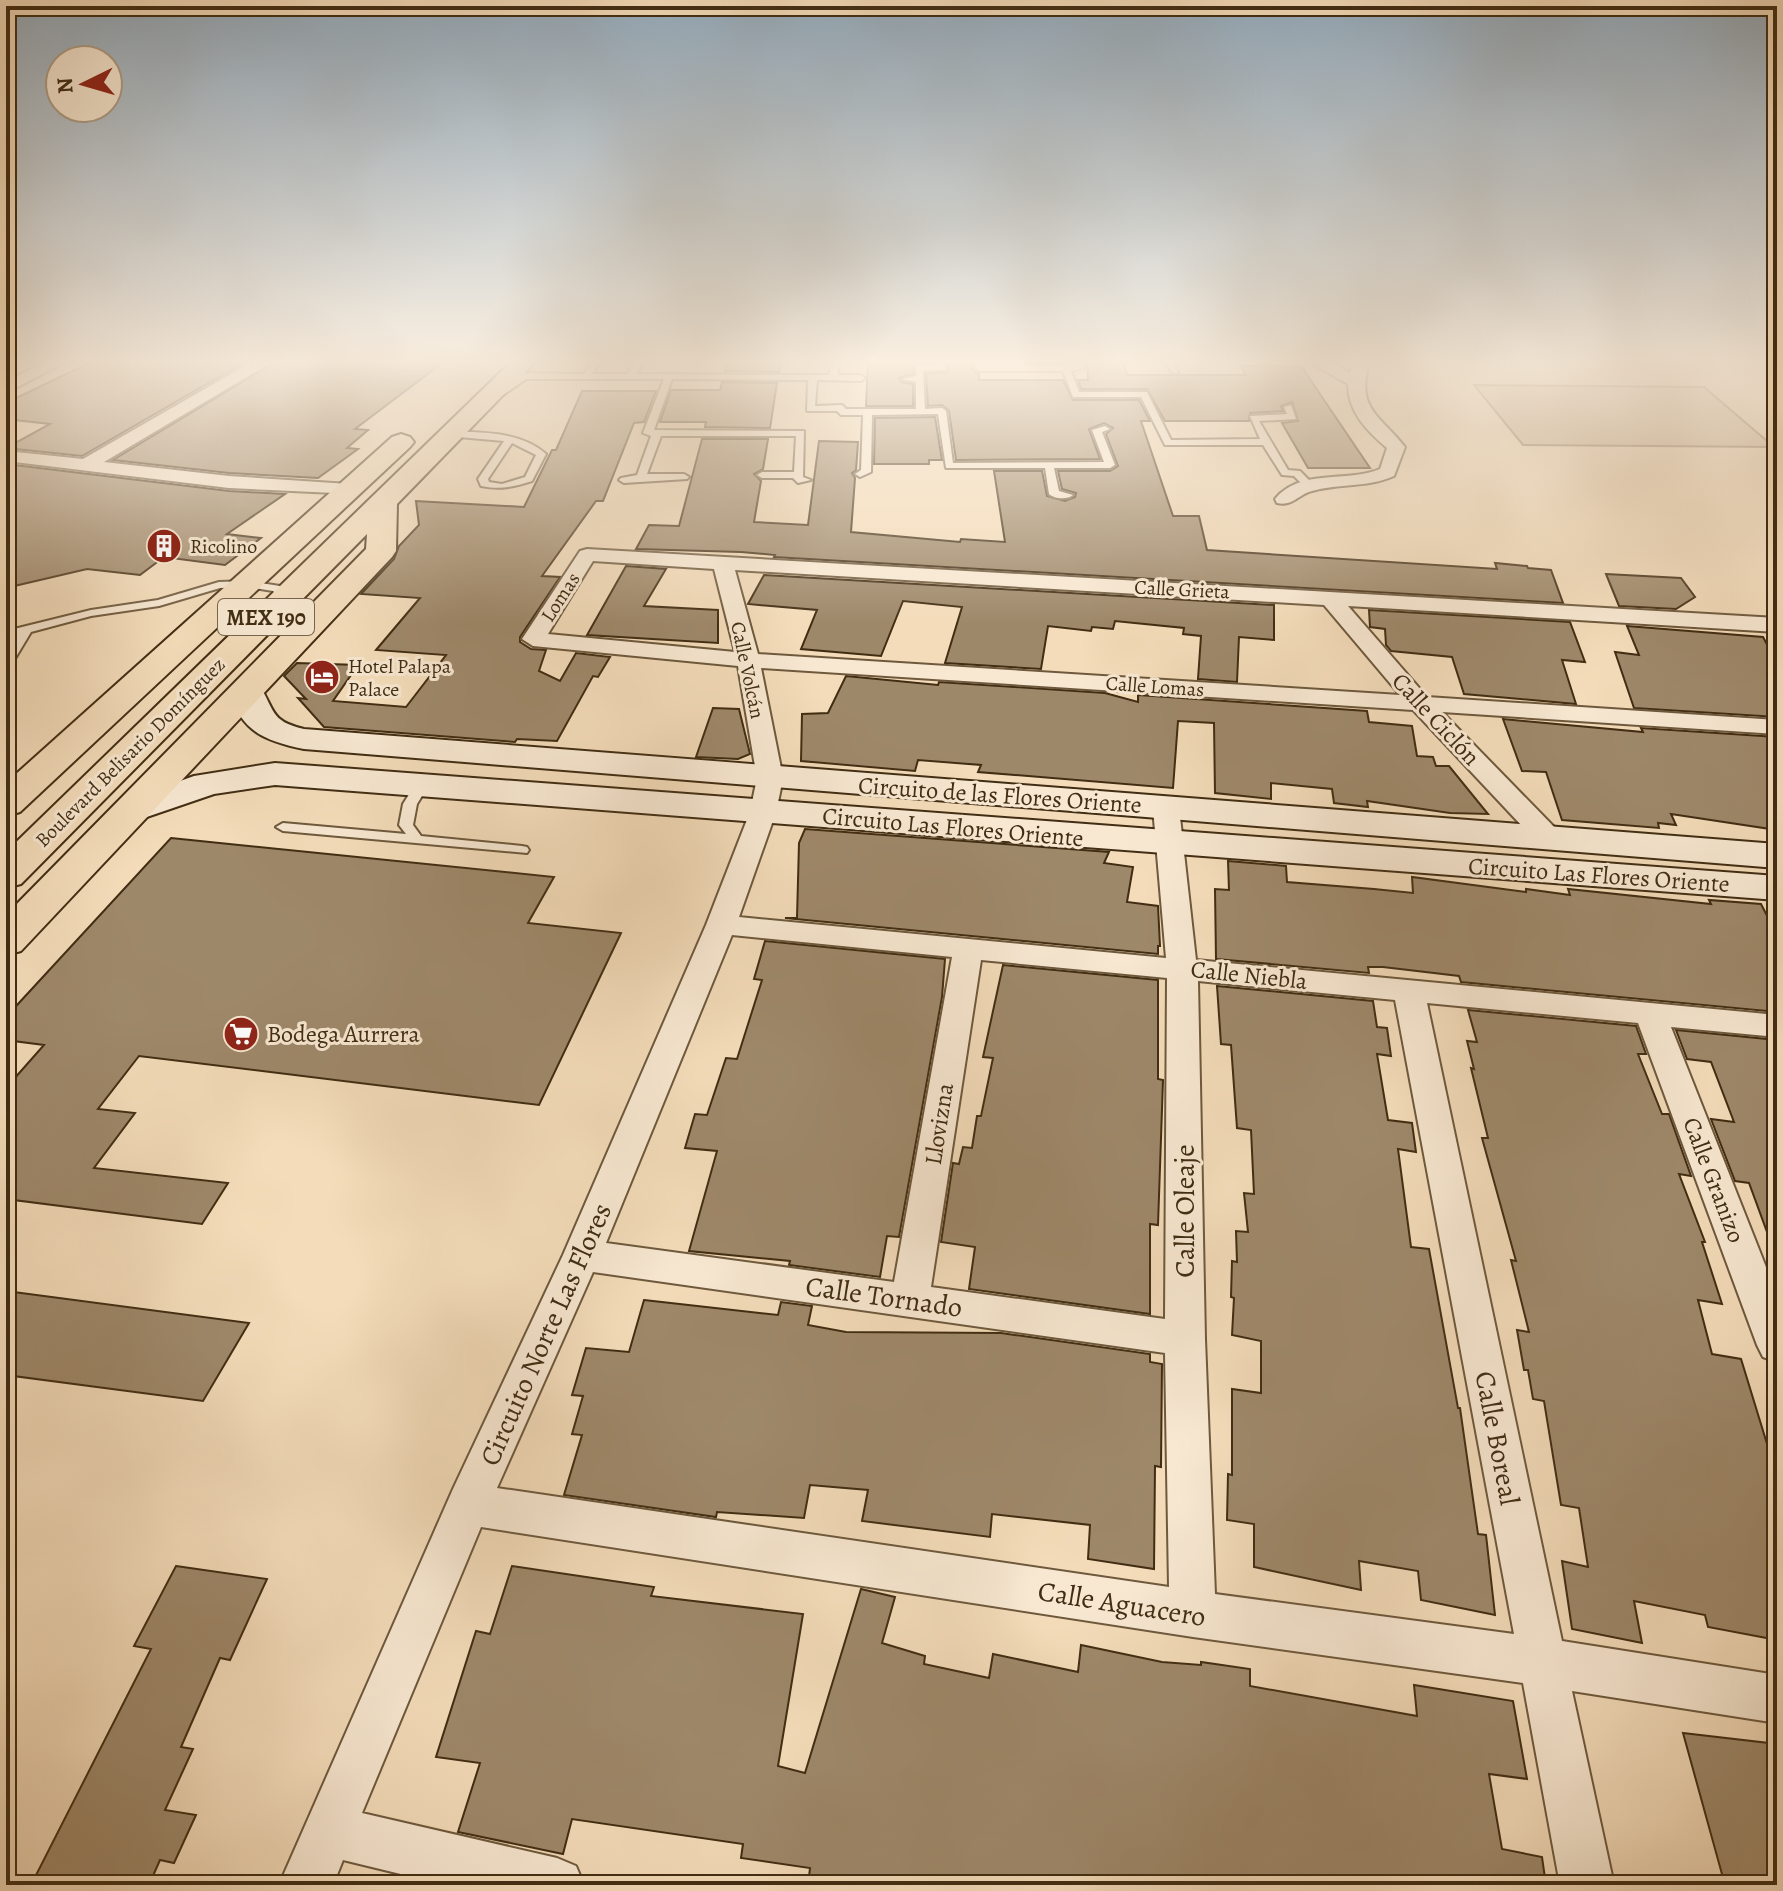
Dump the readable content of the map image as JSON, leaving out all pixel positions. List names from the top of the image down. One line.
{"streets":{"main road":["MEX 190","Boulevard Belisario Domínguez","Circuito de las Flores Oriente","Circuito Las Flores Oriente"],"street":["Calle Grieta","Lomas","Calle Volcán","Calle Lomas","Calle Ciclón","Calle Niebla","Llovizna","Calle Granizo","Calle Oleaje","Calle Tornado","Circuito Norte Las Flores","Calle Boreal","Calle Aguacero"]},"crossings":[["Calle Grieta","Lomas"],["Calle Grieta","Calle Volcán"],["Calle Grieta","Calle Ciclón"],["Lomas","Calle Lomas"],["Calle Volcán","Calle Lomas"],["Calle Volcán","Circuito Las Flores Oriente"],["Calle Volcán","Circuito Norte Las Flores"],["Calle Lomas","Calle Ciclón"],["Calle Ciclón","Circuito de las Flores Oriente"],["Circuito de las Flores Oriente","Circuito Las Flores Oriente"],["Circuito de las Flores Oriente","Calle Oleaje"],["Circuito Las Flores Oriente","Calle Oleaje"],["Circuito Las Flores Oriente","Circuito Norte Las Flores"],["Calle Niebla","Llovizna"],["Calle Niebla","Calle Granizo"],["Calle Niebla","Calle Oleaje"],["Calle Niebla","Circuito Norte Las Flores"],["Calle Niebla","Calle Boreal"],["Llovizna","Calle Tornado"],["Calle Oleaje","Calle Tornado"],["Calle Oleaje","Calle Aguacero"],["Calle Tornado","Circuito Norte Las Flores"],["Circuito Norte Las Flores","Calle Aguacero"],["Calle Boreal","Calle Aguacero"]],"places":{"building":["Ricolino"],"hotel":["Hotel Palapa Palace"],"supermarket":["Bodega Aurrera"]},"north":"left"}
